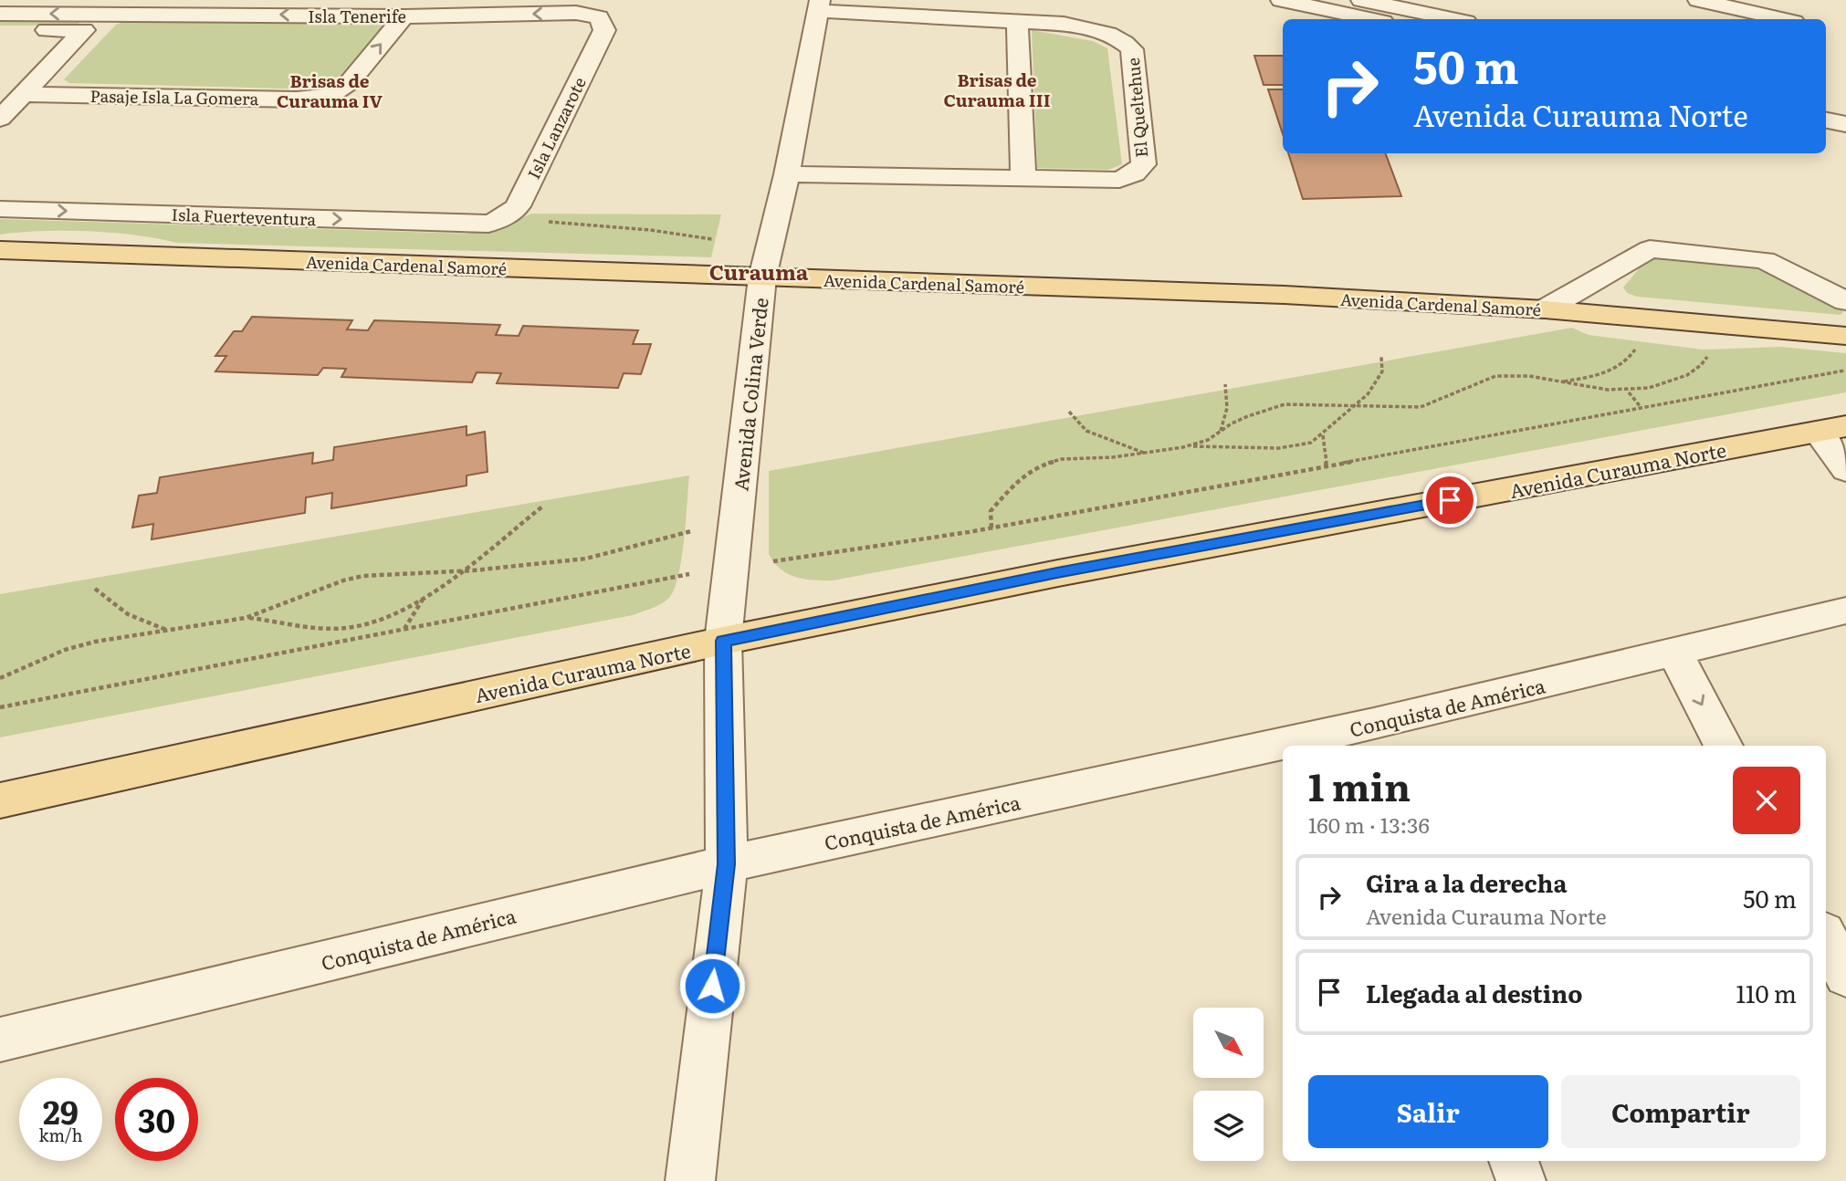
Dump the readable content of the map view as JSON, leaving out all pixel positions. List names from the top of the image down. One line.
{"streets":{"main road":["Avenida Cardenal Samoré","Avenida Curauma Norte"],"street":["Isla Tenerife","Pasaje Isla La Gomera","El Queltehue","Isla Lanzarote","Isla Fuerteventura","Avenida Colina Verde","Conquista de América"]},"crossings":[["Isla Tenerife","Pasaje Isla La Gomera"],["Isla Tenerife","Isla Lanzarote"],["El Queltehue","Avenida Colina Verde"],["Isla Lanzarote","Isla Fuerteventura"],["Avenida Cardenal Samoré","Avenida Colina Verde"],["Avenida Colina Verde","Avenida Curauma Norte"],["Avenida Colina Verde","Conquista de América"]],"one_way":["Isla Tenerife","Pasaje Isla La Gomera","Isla Fuerteventura"],"districts":["Brisas de Curauma III","Brisas de Curauma IV","Curauma"],"north":"bottom right","page":{"turn":["50 m","Avenida Curauma Norte"],"heading":["1 min","160 m · 13:36"],"list":[{"name":"Gira a la derecha","note":"Avenida Curauma Norte","value":"50 m"},{"name":"Llegada al destino","value":"110 m"}],"buttons":["Salir","Compartir"],"speed":"29 km/h","limit":"30"}}
